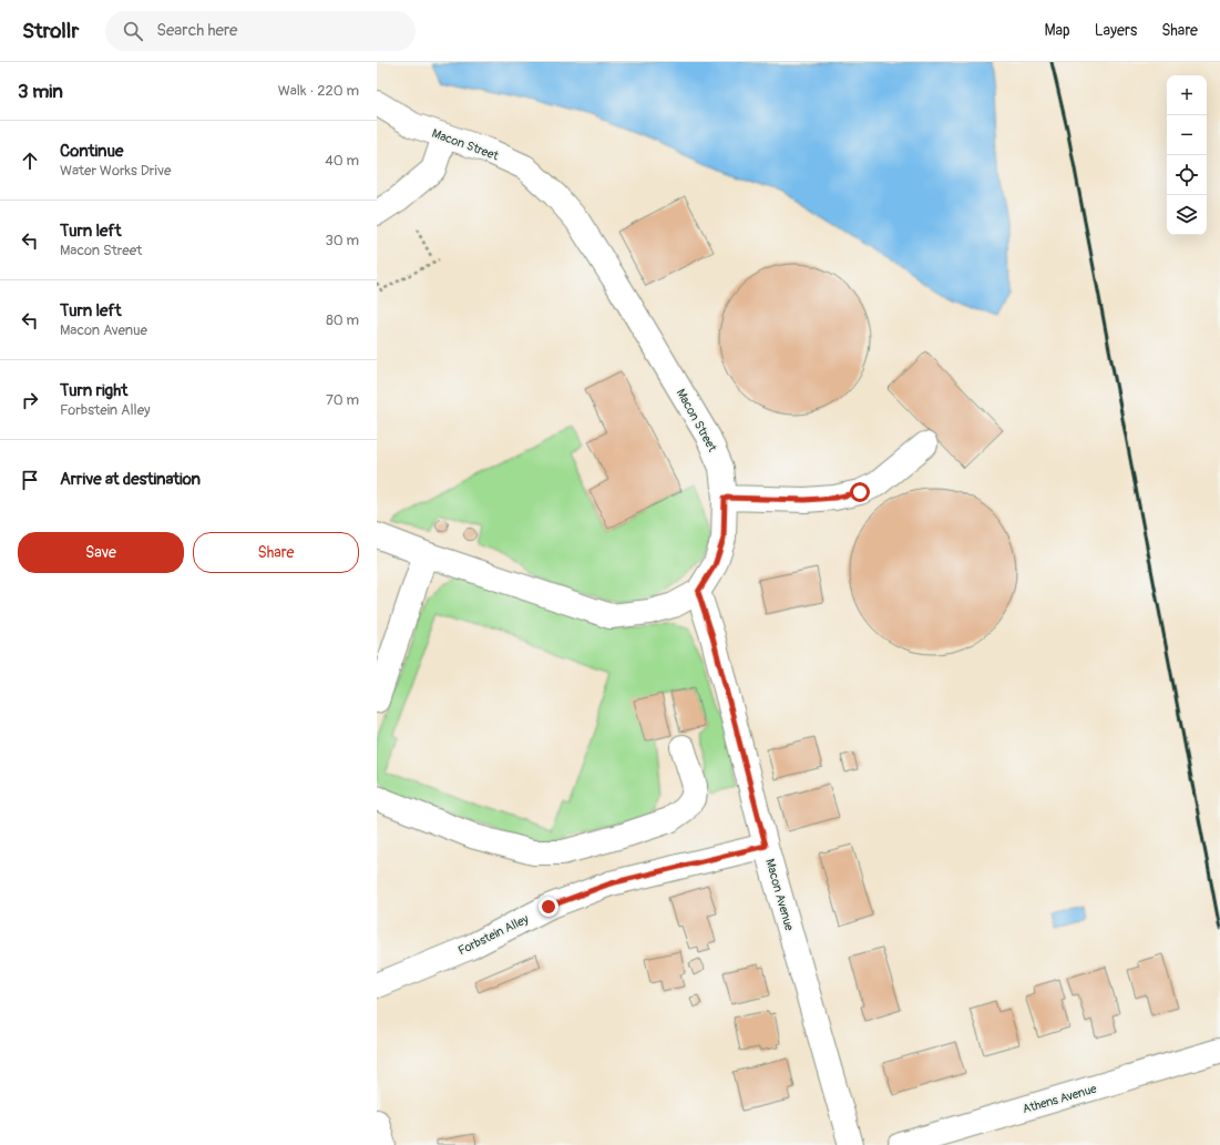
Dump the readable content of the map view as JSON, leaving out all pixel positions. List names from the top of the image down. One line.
{"streets":{"street":["Macon Street","Macon Avenue","Forbstein Alley","Athens Avenue"]},"crossings":[["Macon Street","Macon Avenue"],["Macon Avenue","Forbstein Alley"]],"page":{"header":"Strollr","search":"Search here","nav":["Map","Layers","Share"],"heading":["3 min","Walk · 220 m"],"map_buttons":["+","−"],"list":[["Continue","Water Works Drive","40 m"],["Turn left","Macon Street","30 m"],["Turn left","Macon Avenue","80 m"],["Turn right","Forbstein Alley","70 m"],"Arrive at destination"],"buttons":["Save","Share"]}}
